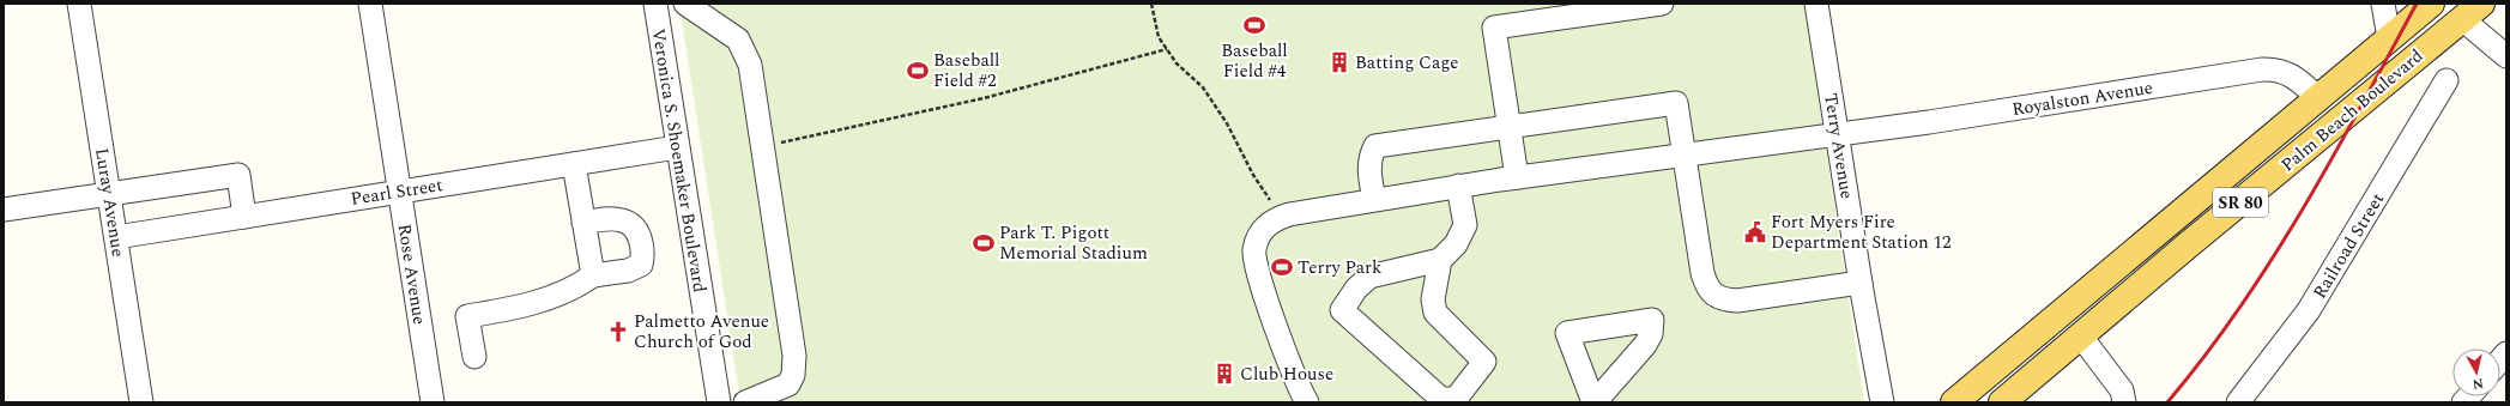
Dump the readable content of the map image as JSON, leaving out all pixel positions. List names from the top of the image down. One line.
{"streets":{"main road":["Palm Beach Boulevard","SR 80"],"street":["Royalston Avenue","Terry Avenue","Veronica S. Shoemaker Boulevard","Pearl Street","Luray Avenue","Railroad Street","Rose Avenue"]},"crossings":[["Royalston Avenue","Palm Beach Boulevard"],["Royalston Avenue","Terry Avenue"],["Veronica S. Shoemaker Boulevard","Pearl Street"],["Pearl Street","Luray Avenue"],["Pearl Street","Rose Avenue"]],"places":{"sports":["Baseball Field #4","Baseball Field #2","Park T. Pigott Memorial Stadium","Terry Park"],"building":["Batting Cage","Club House"],"public building":["Fort Myers Fire Department Station 12"],"church":["Palmetto Avenue Church of God"]},"north":"bottom"}
